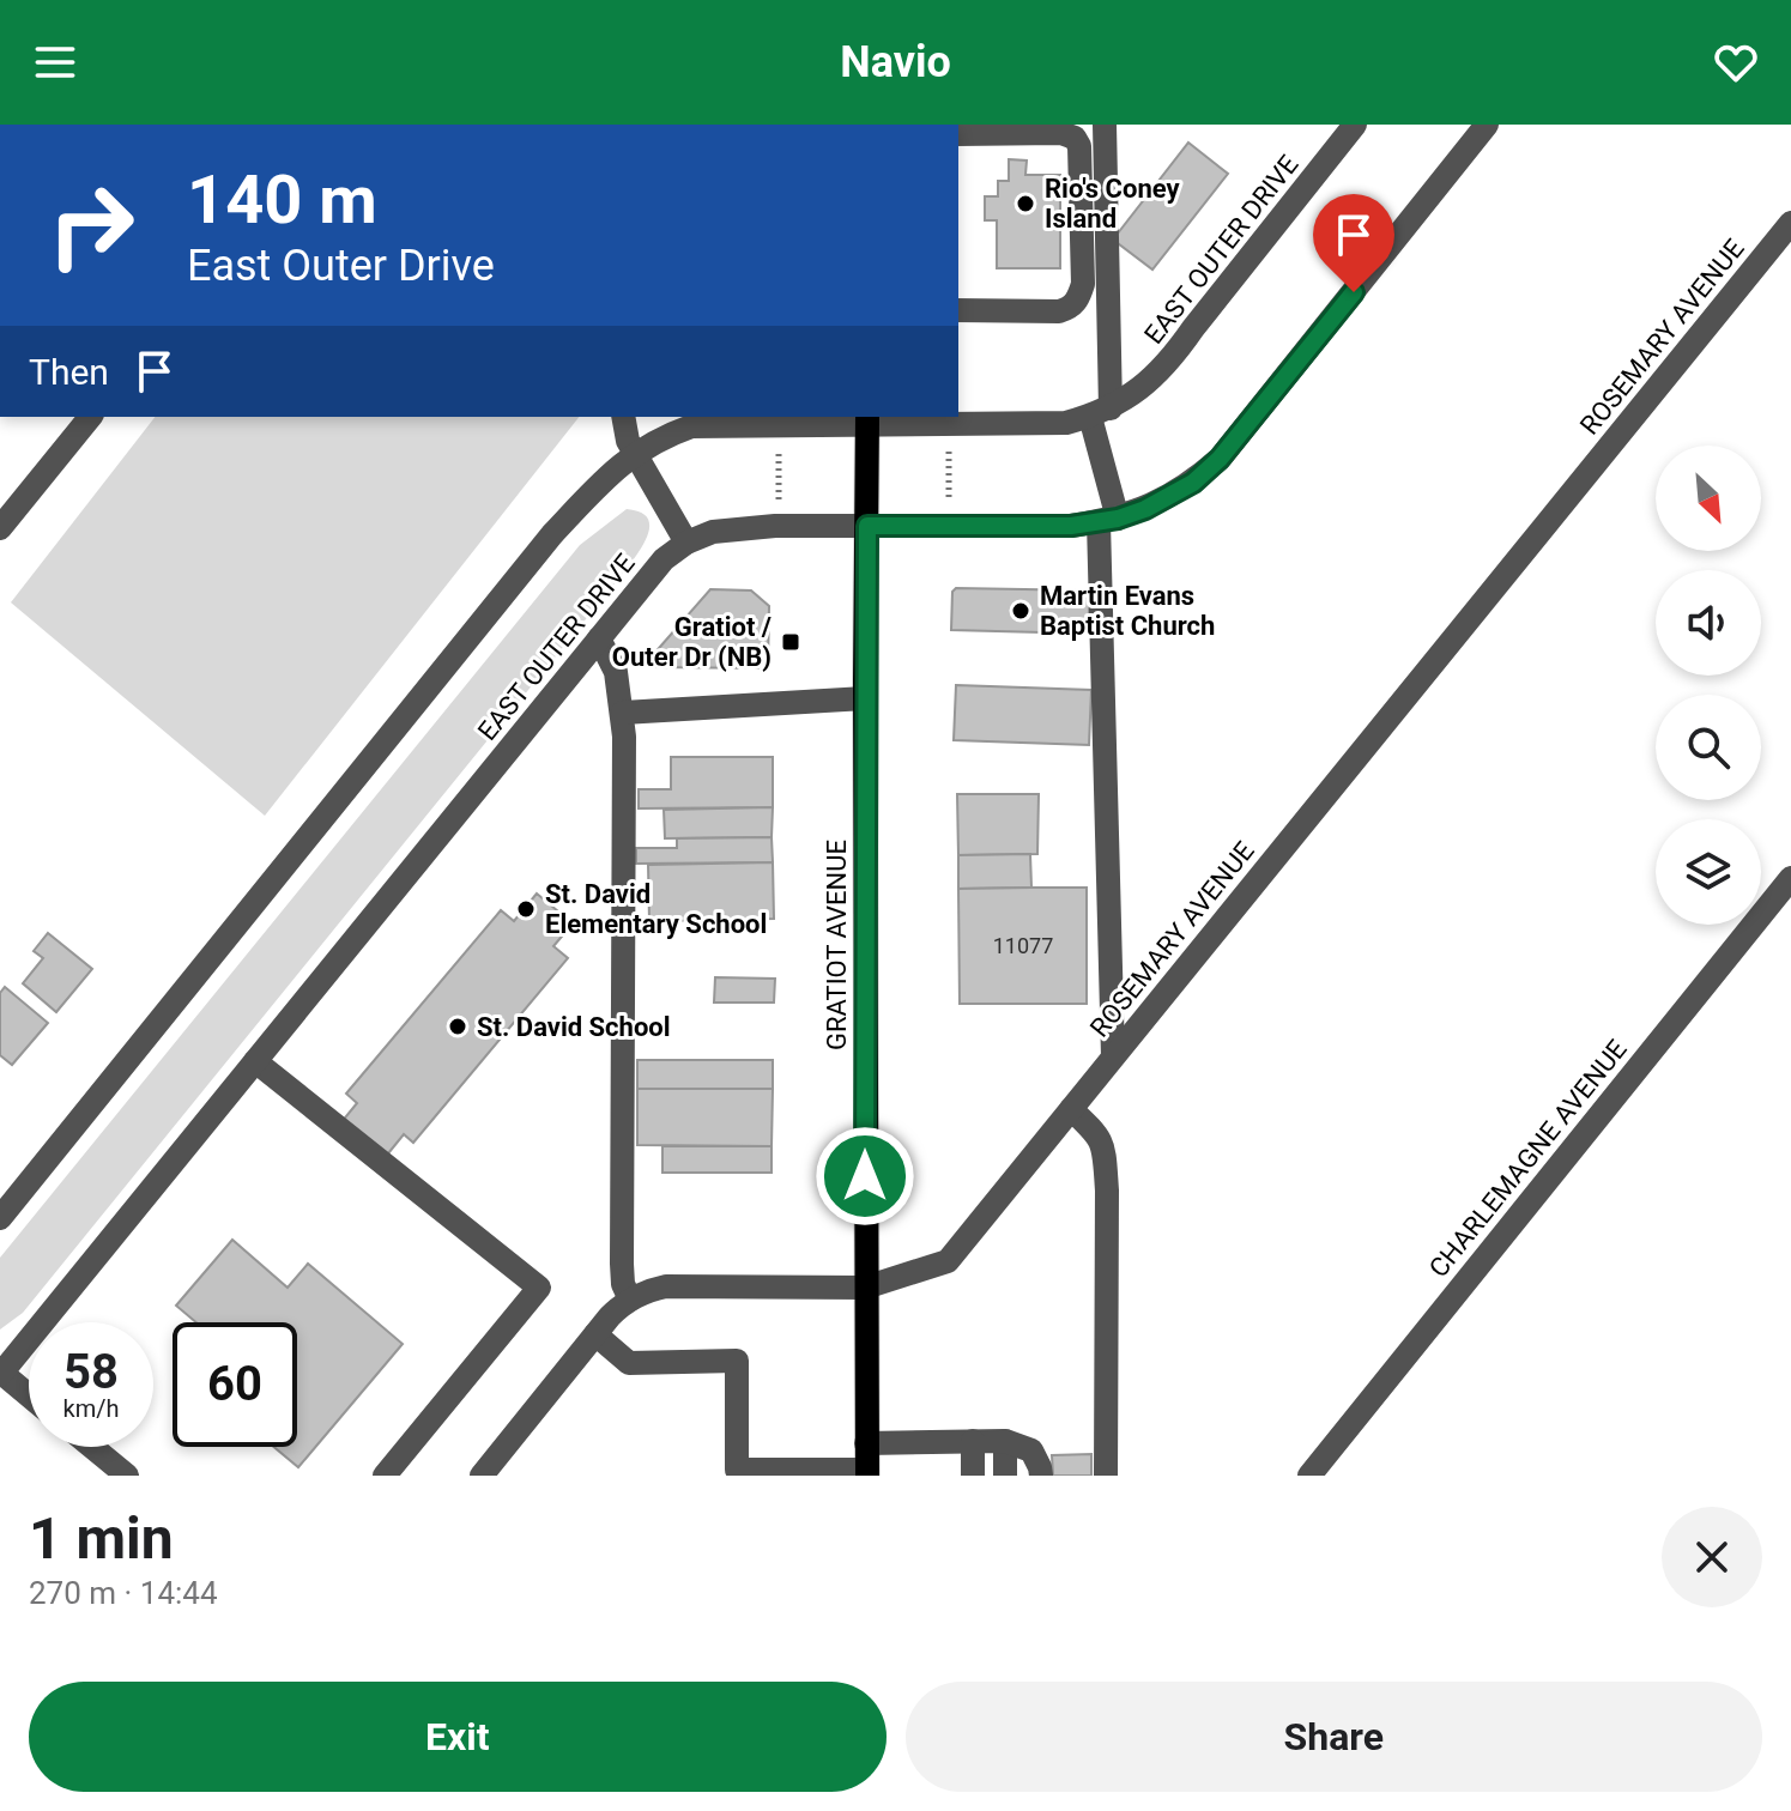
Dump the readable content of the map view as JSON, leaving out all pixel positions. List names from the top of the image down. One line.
{"streets":{"main road":["GRATIOT AVENUE"],"street":["EAST OUTER DRIVE","ROSEMARY AVENUE","CHARLEMAGNE AVENUE"]},"crossings":[["EAST OUTER DRIVE","GRATIOT AVENUE"],["ROSEMARY AVENUE","GRATIOT AVENUE"]],"places":{"other":["Rio's Coney Island","Martin Evans Baptist Church","St. David Elementary School","St. David School"],"transit":["Gratiot / Outer Dr (NB)"]},"house_numbers":["11077"],"north":"bottom right","page":{"header":"Navio","turn":["140 m","East Outer Drive"],"then":"Then","speed":"58 km/h","limit":"60","heading":["1 min","270 m · 14:44"],"buttons":["Exit","Share"]}}
